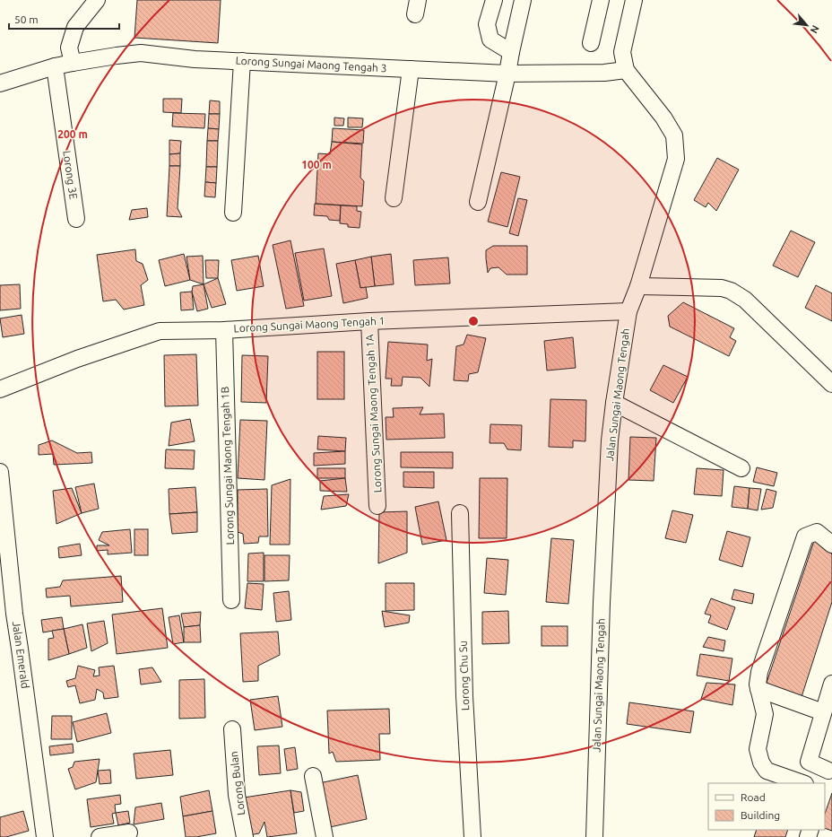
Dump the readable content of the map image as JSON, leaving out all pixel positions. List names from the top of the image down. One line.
{"streets":{"street":["Lorong Sungai Maong Tengah 3","Lorong 3E","Lorong Sungai Maong Tengah 1","Jalan Sungai Maong Tengah","Lorong Sungai Maong Tengah 1A","Lorong Sungai Maong Tengah 1B","Jalan Emerald","Lorong Chu Su","Lorong Bulan"]},"crossings":[["Lorong Sungai Maong Tengah 3","Lorong 3E"],["Lorong Sungai Maong Tengah 3","Jalan Sungai Maong Tengah"],["Lorong Sungai Maong Tengah 1","Jalan Sungai Maong Tengah"],["Lorong Sungai Maong Tengah 1","Lorong Sungai Maong Tengah 1A"],["Lorong Sungai Maong Tengah 1","Lorong Sungai Maong Tengah 1B"]],"legend":["Road","Building"],"scale_bar":"50 m","north":"bottom right","rings":["200 m","100 m"]}
